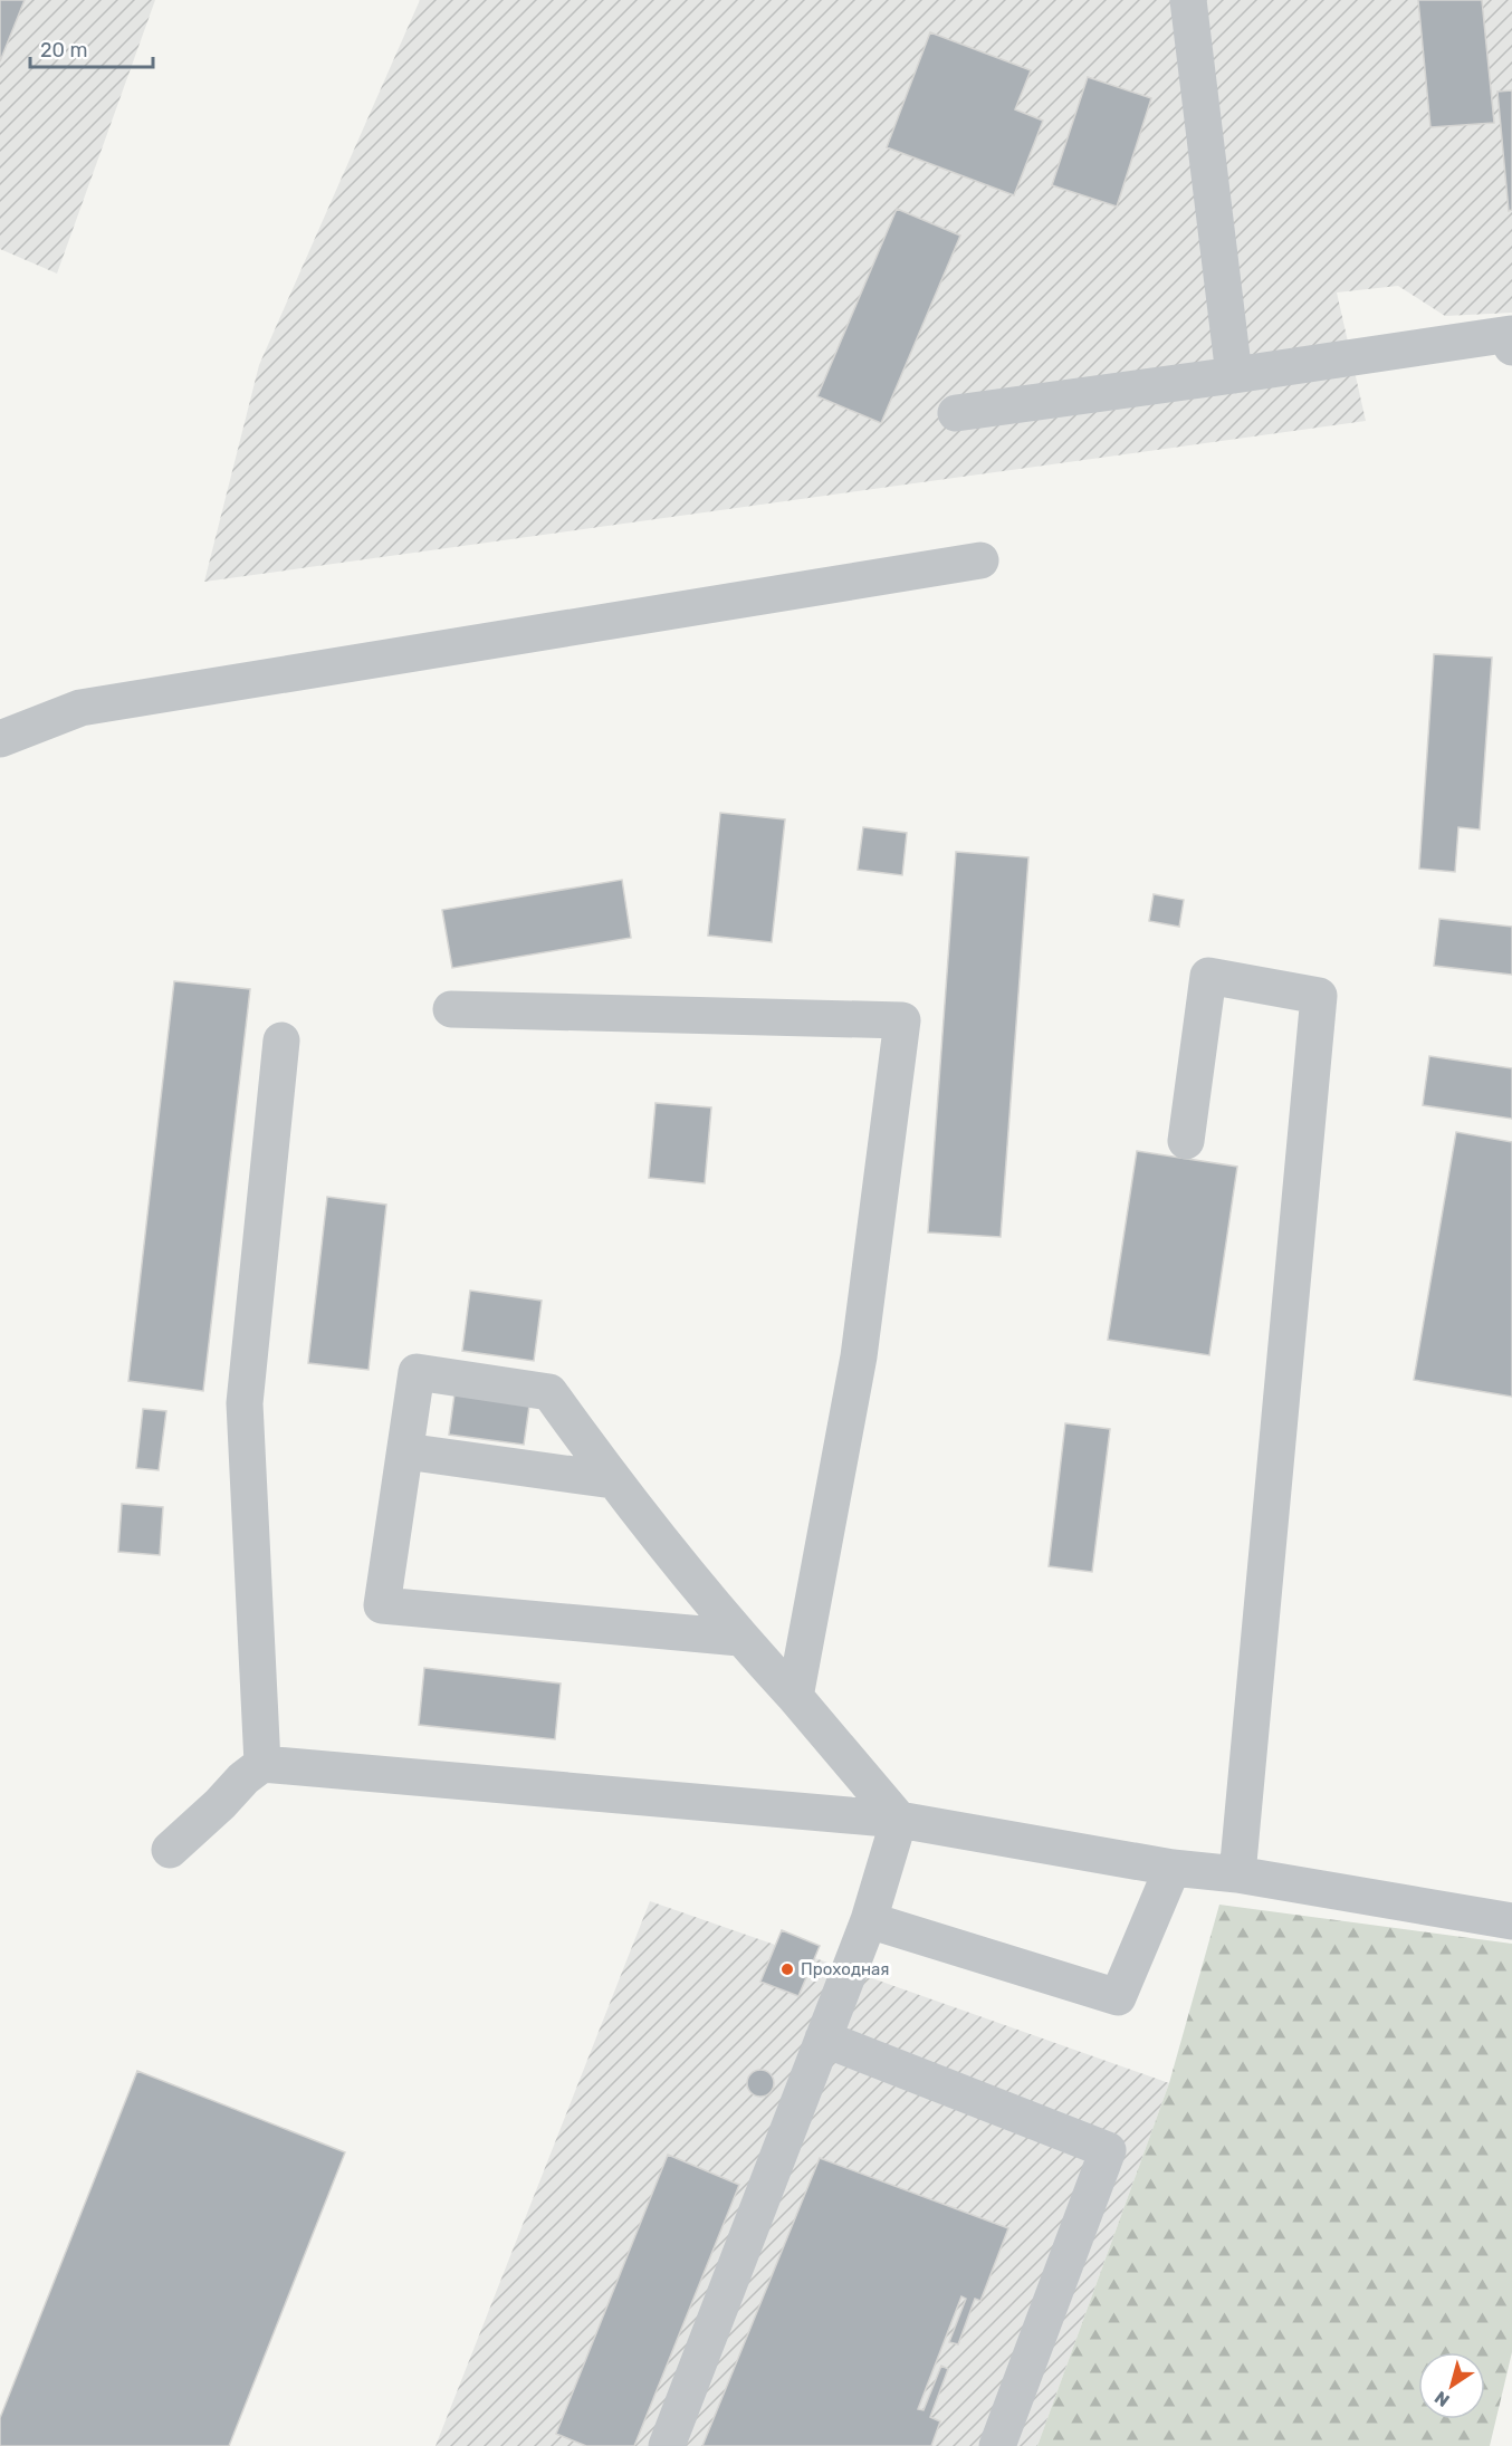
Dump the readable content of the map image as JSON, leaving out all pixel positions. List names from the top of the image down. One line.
{"places":["Проходная"],"scale_bar":"20 m","north":"bottom left"}
